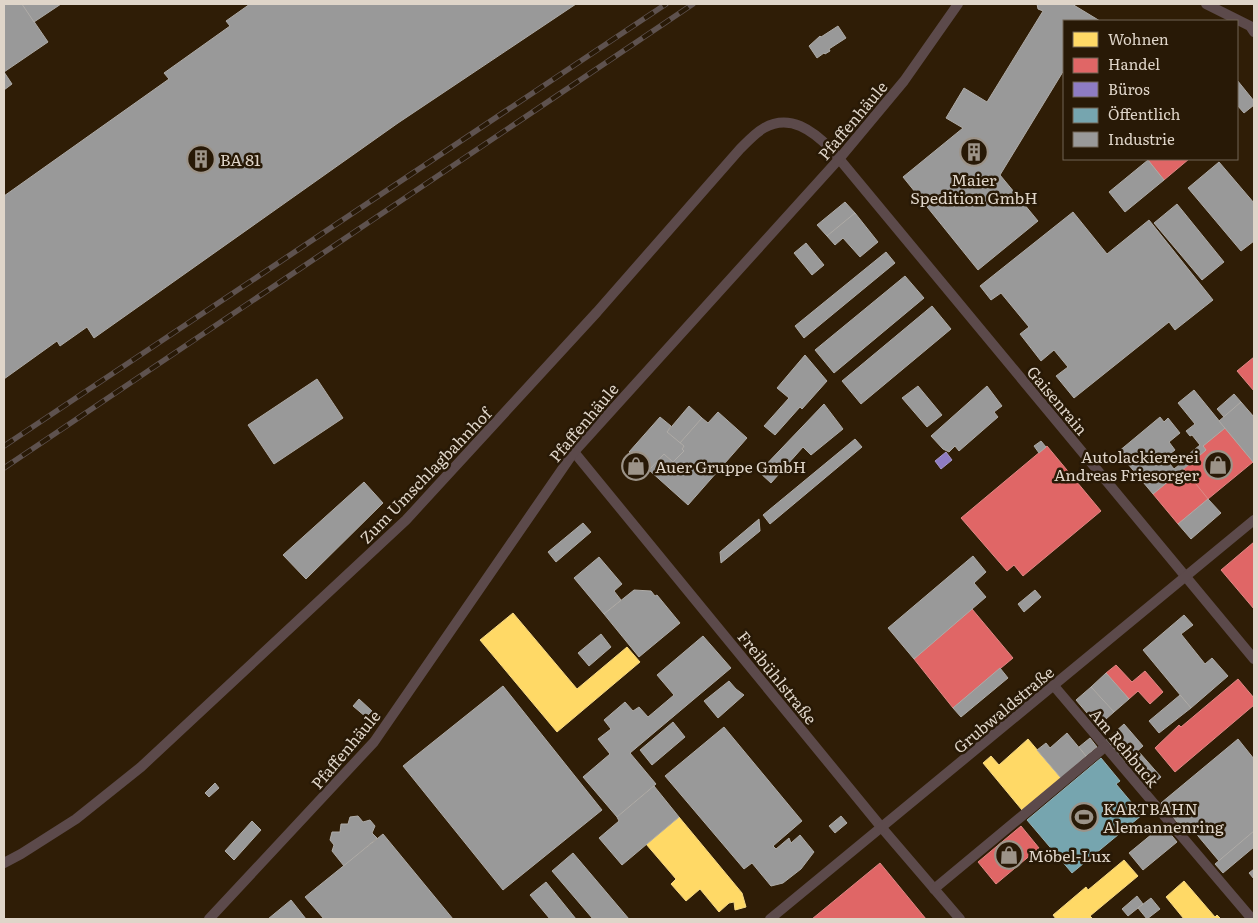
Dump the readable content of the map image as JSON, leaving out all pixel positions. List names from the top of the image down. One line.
{"streets":{"street":["Pfaffenhäule","Gaisenrain","Zum Umschlagbahnhof","Freibühlstraße","Grubwaldstraße","Am Rehbuck"]},"crossings":[["Pfaffenhäule","Gaisenrain"],["Pfaffenhäule","Zum Umschlagbahnhof"],["Pfaffenhäule","Freibühlstraße"],["Gaisenrain","Zum Umschlagbahnhof"],["Gaisenrain","Grubwaldstraße"],["Freibühlstraße","Grubwaldstraße"],["Grubwaldstraße","Am Rehbuck"]],"places":{"building":["Maier Spedition GmbH","BA 81"],"shop":["Autolackiererei Andreas Friesorger","Auer Gruppe GmbH","Möbel-Lux"],"sports":["KARTBAHN Alemannenring"]},"legend":["Wohnen","Handel","Büros","Öffentlich","Industrie"]}
